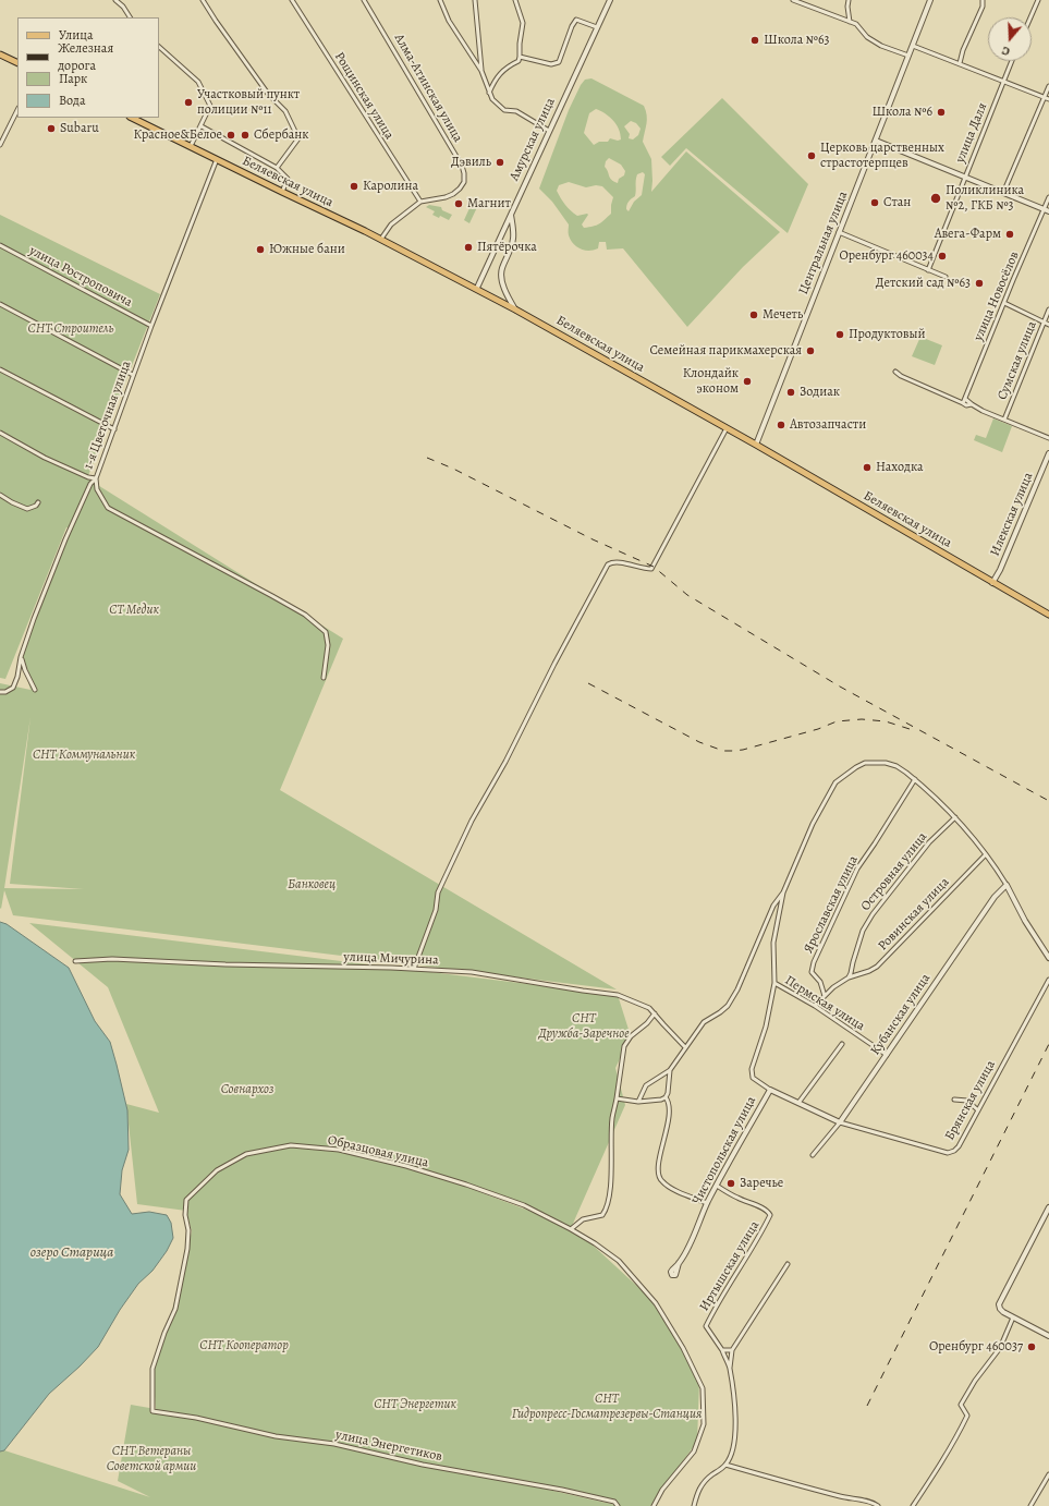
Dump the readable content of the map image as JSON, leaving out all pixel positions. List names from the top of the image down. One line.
{"streets":{"main road":["Беляевская улица"],"street":["Алма-Атинская улица","Рощинская улица","улица Даля","Амурская улица","Центральная улица","улица Ростроповича","улица Новосёлов","Сумская улица","1-я Цветочная улица","Илекская улица","Островная улица","Ярославская улица","Ровинская улица","улица Мичурина","Пермская улица","Кубанская улица","Брянская улица","Чистопольская улица","Образцовая улица","Иртышская улица","улица Энергетиков"]},"crossings":[["Алма-Атинская улица","Рощинская улица"],["Амурская улица","Беляевская улица"],["Беляевская улица","Центральная улица"],["Беляевская улица","1-я Цветочная улица"],["Беляевская улица","Илекская улица"],["улица Ростроповича","1-я Цветочная улица"],["Островная улица","Ровинская улица"],["Ярославская улица","Чистопольская улица"],["Пермская улица","Кубанская улица"],["Пермская улица","Чистопольская улица"],["Кубанская улица","Брянская улица"],["Брянская улица","Чистопольская улица"],["Чистопольская улица","Иртышская улица"],["Образцовая улица","улица Энергетиков"]],"water":["озеро Старица"],"parks":["СНТ Строитель","СТ Медик","СНТ Коммунальник","Банковец","СНТ Дружба-Заречное","Совнархоз","СНТ Кооператор","СНТ Гидропресс-Госматрезервы-Станция","СНТ Энергетик","СНТ Ветераны Советской армии"],"places":["Школа №63","Участковый пункт полиции №11","Школа №6","Subaru","Красное&Белое","Сбербанк","Церковь царственных страстотерпцев","Дэвиль","Каролина","Поликлиника №2, ГКБ №3","Стан","Магнит","Авега-Фарм","Пятёрочка","Южные бани","Оренбург 460034","Детский сад №63","Мечеть","Продуктовый","Семейная парикмахерская","Клондайк эконом","Зодиак","Автозапчасти","Находка","Заречье","Оренбург 460037"],"legend":["Улица","Железная дорога","Парк","Вода"],"north":"bottom"}
